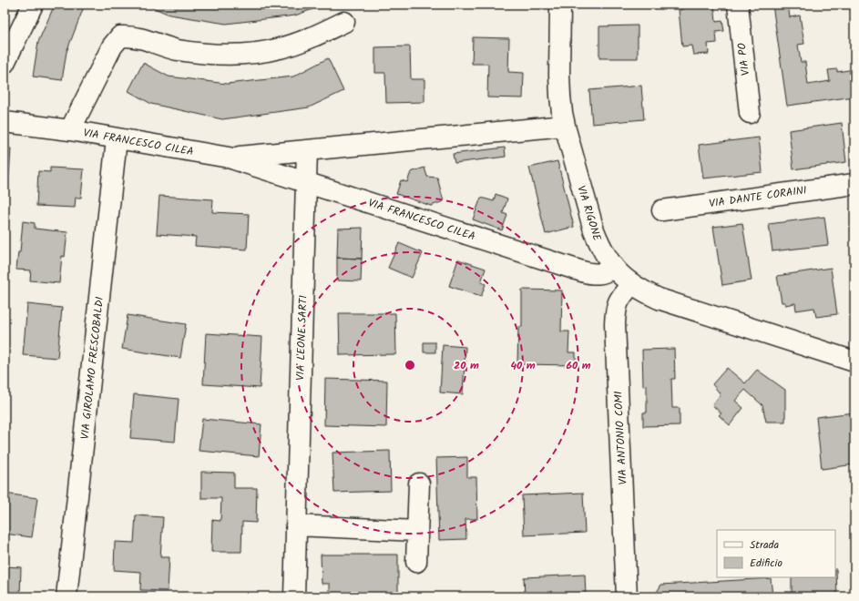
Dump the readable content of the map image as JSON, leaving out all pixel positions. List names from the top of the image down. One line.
{"streets":{"street":["VIA PO","VIA FRANCESCO CILEA","VIA DANTE CORAINI","VIA RIGONE","VIA LEONE SARTI","VIA GIROLAMO FRESCOBALDI","VIA ANTONIO COMI"]},"crossings":[["VIA FRANCESCO CILEA","VIA RIGONE"],["VIA FRANCESCO CILEA","VIA LEONE SARTI"],["VIA FRANCESCO CILEA","VIA GIROLAMO FRESCOBALDI"],["VIA RIGONE","VIA ANTONIO COMI"]],"legend":["Strada","Edificio"],"rings":["20 m","40 m","60 m"]}
